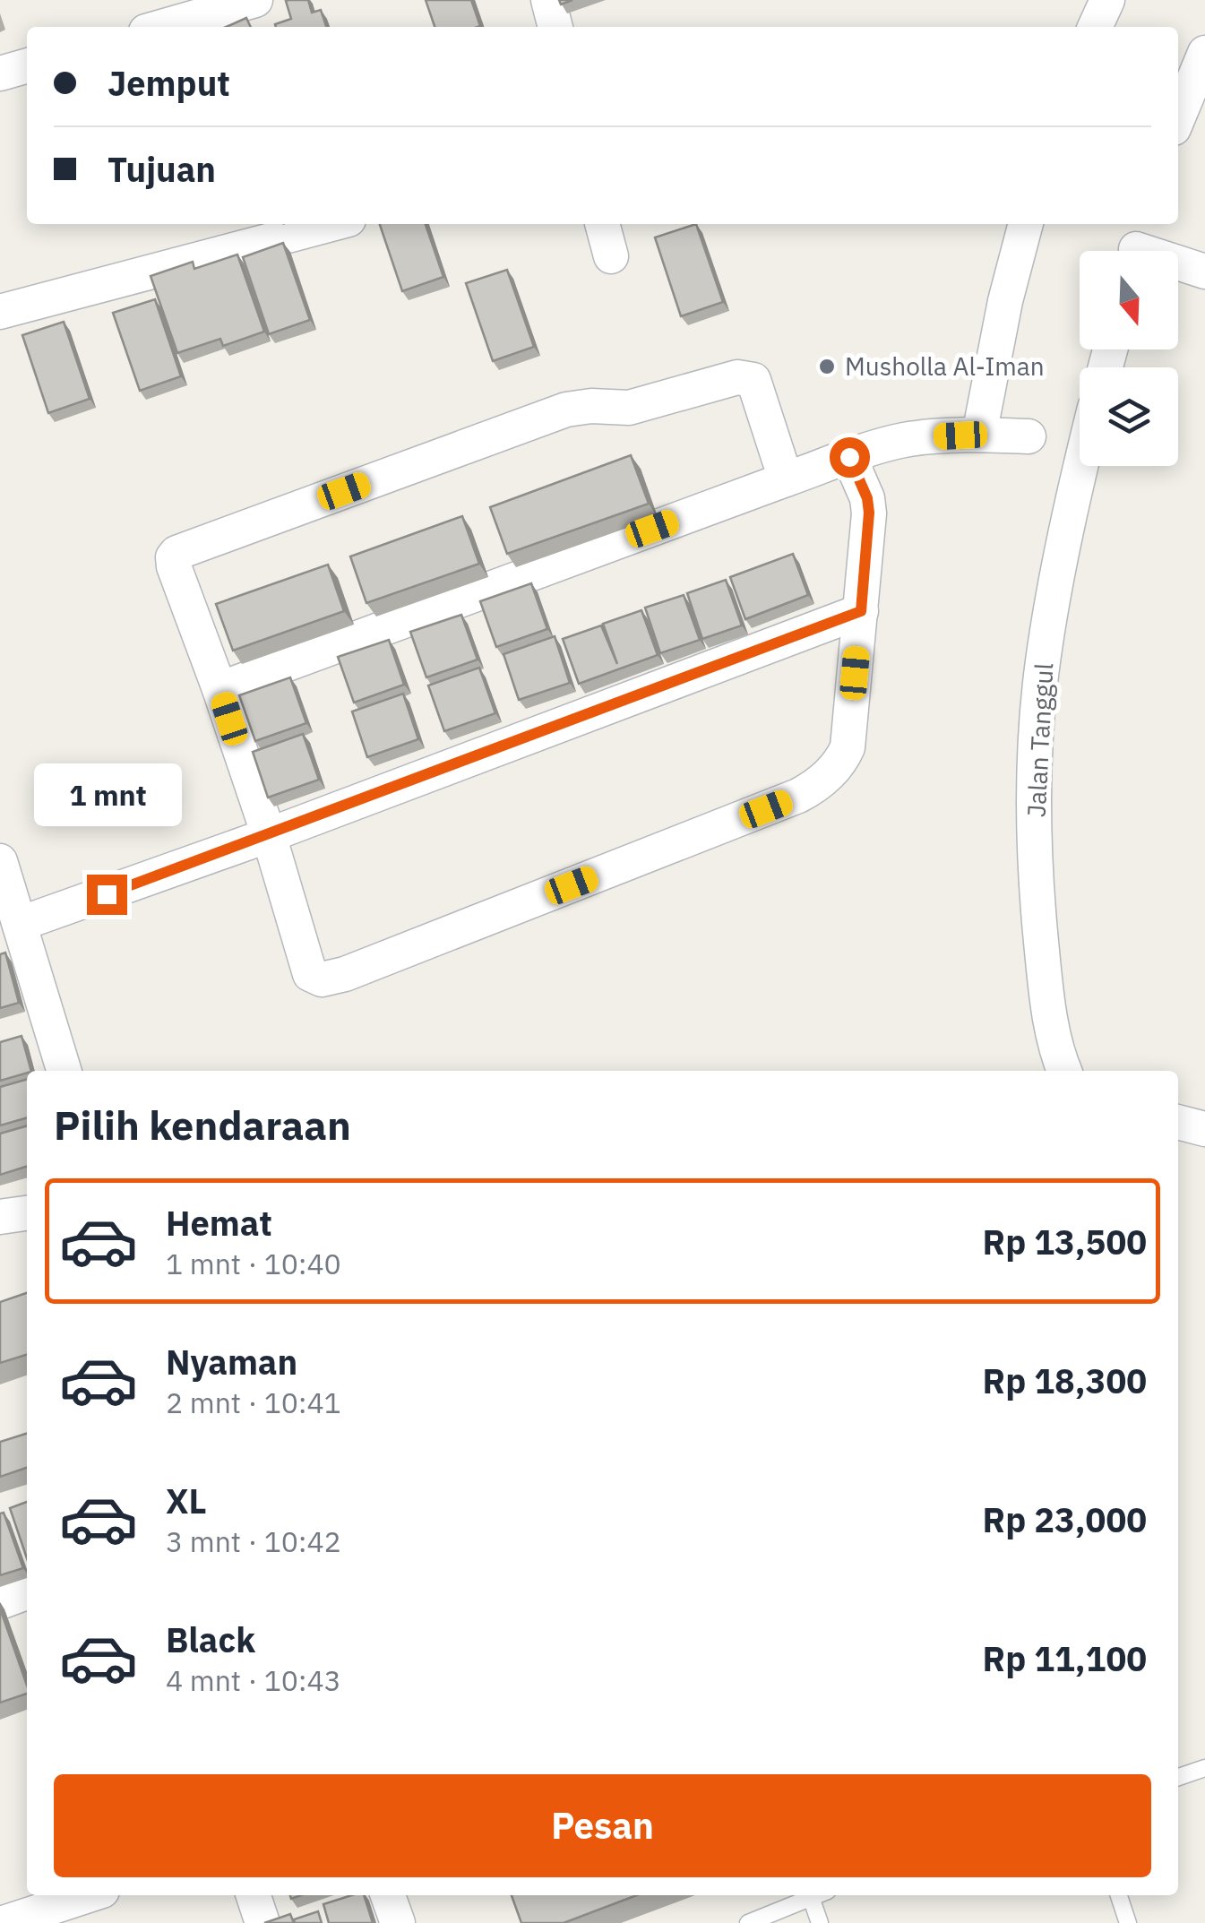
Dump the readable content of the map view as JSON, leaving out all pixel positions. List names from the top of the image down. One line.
{"streets":{"street":["Jalan Tanggul"]},"places":["Musholla Al-Iman"],"north":"bottom","page":{"banner":["Jemput","Tujuan"],"bubble":"1 mnt","heading":"Pilih kendaraan","list":[{"name":"Hemat","note":"1 mnt · 10:40","value":"Rp 13,500"},{"name":"Nyaman","note":"2 mnt · 10:41","value":"Rp 18,300"},{"name":"XL","note":"3 mnt · 10:42","value":"Rp 23,000"},{"name":"Black","note":"4 mnt · 10:43","value":"Rp 11,100"}],"buttons":"Pesan"}}
